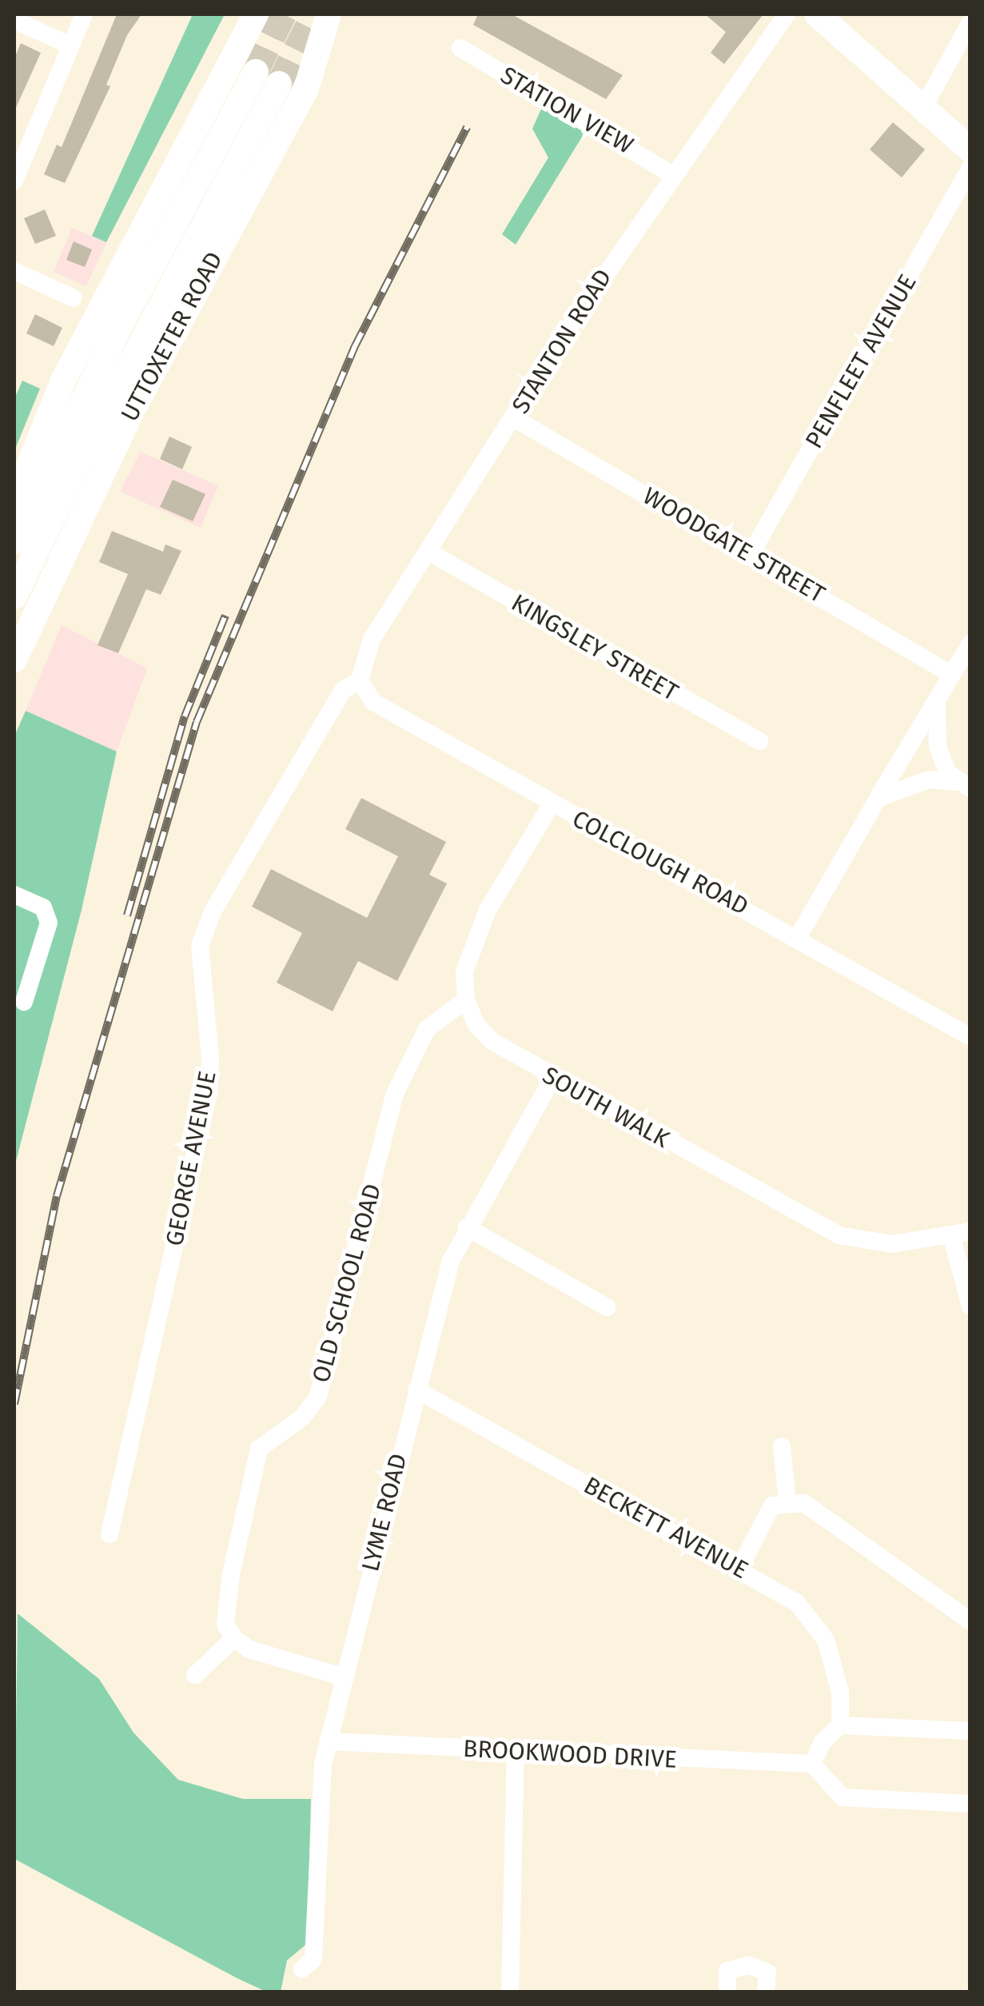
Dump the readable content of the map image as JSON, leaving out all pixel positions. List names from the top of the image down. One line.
{"streets":{"highway":["UTTOXETER ROAD"],"street":["STATION VIEW","STANTON ROAD","PENFLEET AVENUE","WOODGATE STREET","KINGSLEY STREET","COLCLOUGH ROAD","SOUTH WALK","GEORGE AVENUE","OLD SCHOOL ROAD","LYME ROAD","BECKETT AVENUE","BROOKWOOD DRIVE"]},"crossings":[["STATION VIEW","STANTON ROAD"],["STANTON ROAD","WOODGATE STREET"],["STANTON ROAD","KINGSLEY STREET"],["STANTON ROAD","COLCLOUGH ROAD"],["STANTON ROAD","GEORGE AVENUE"],["PENFLEET AVENUE","WOODGATE STREET"],["COLCLOUGH ROAD","GEORGE AVENUE"],["SOUTH WALK","OLD SCHOOL ROAD"],["SOUTH WALK","LYME ROAD"],["LYME ROAD","BECKETT AVENUE"],["LYME ROAD","BROOKWOOD DRIVE"]]}
